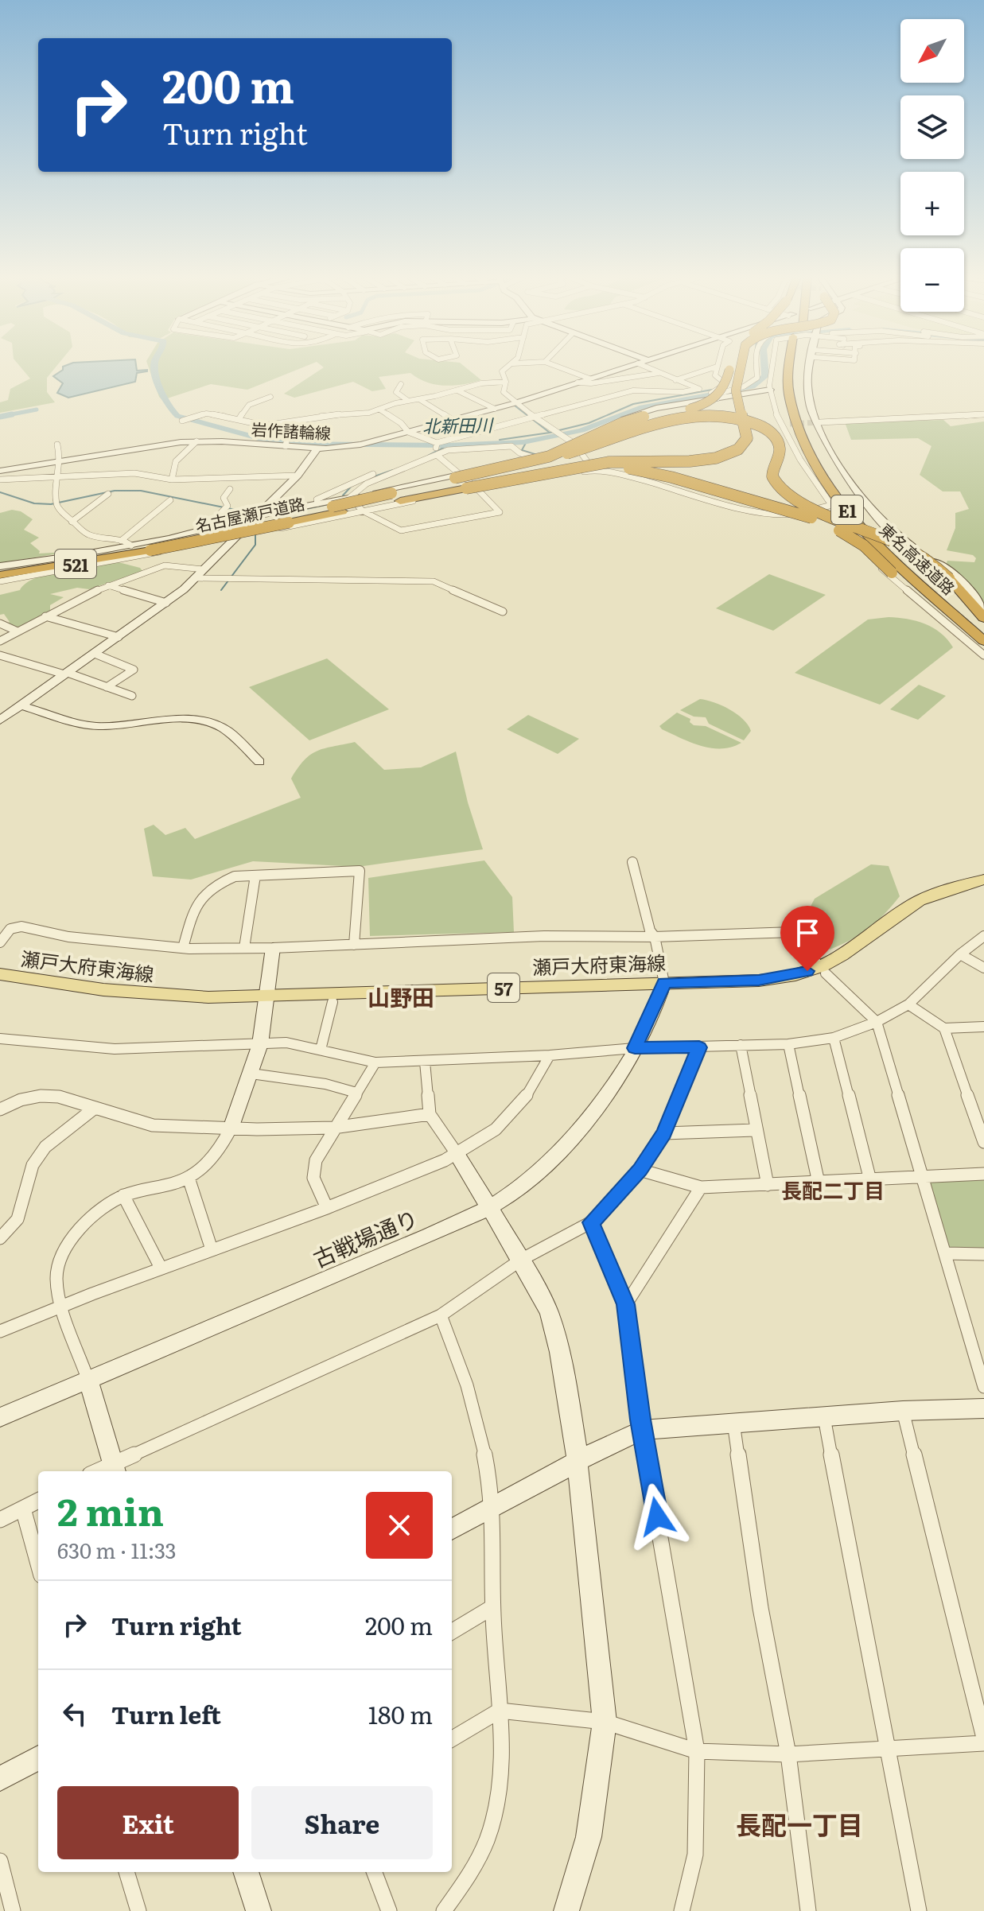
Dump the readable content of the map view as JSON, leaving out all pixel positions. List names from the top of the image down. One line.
{"streets":{"highway":["E1","名古屋瀬戸道路","東名高速道路","521"],"main road":["瀬戸大府東海線","57"],"street":["岩作諸輪線","古戦場通り"]},"crossings":[["瀬戸大府東海線","古戦場通り"]],"districts":["山野田","長配二丁目","長配一丁目"],"water":["北新田川"],"north":"bottom left","page":{"map_buttons":["+","−"],"turn":["200 m","Turn right"],"heading":["2 min","630 m · 11:33"],"list":[{"name":"Turn right","value":"200 m"},{"name":"Turn left","value":"180 m"}],"buttons":["Exit","Share"]}}
